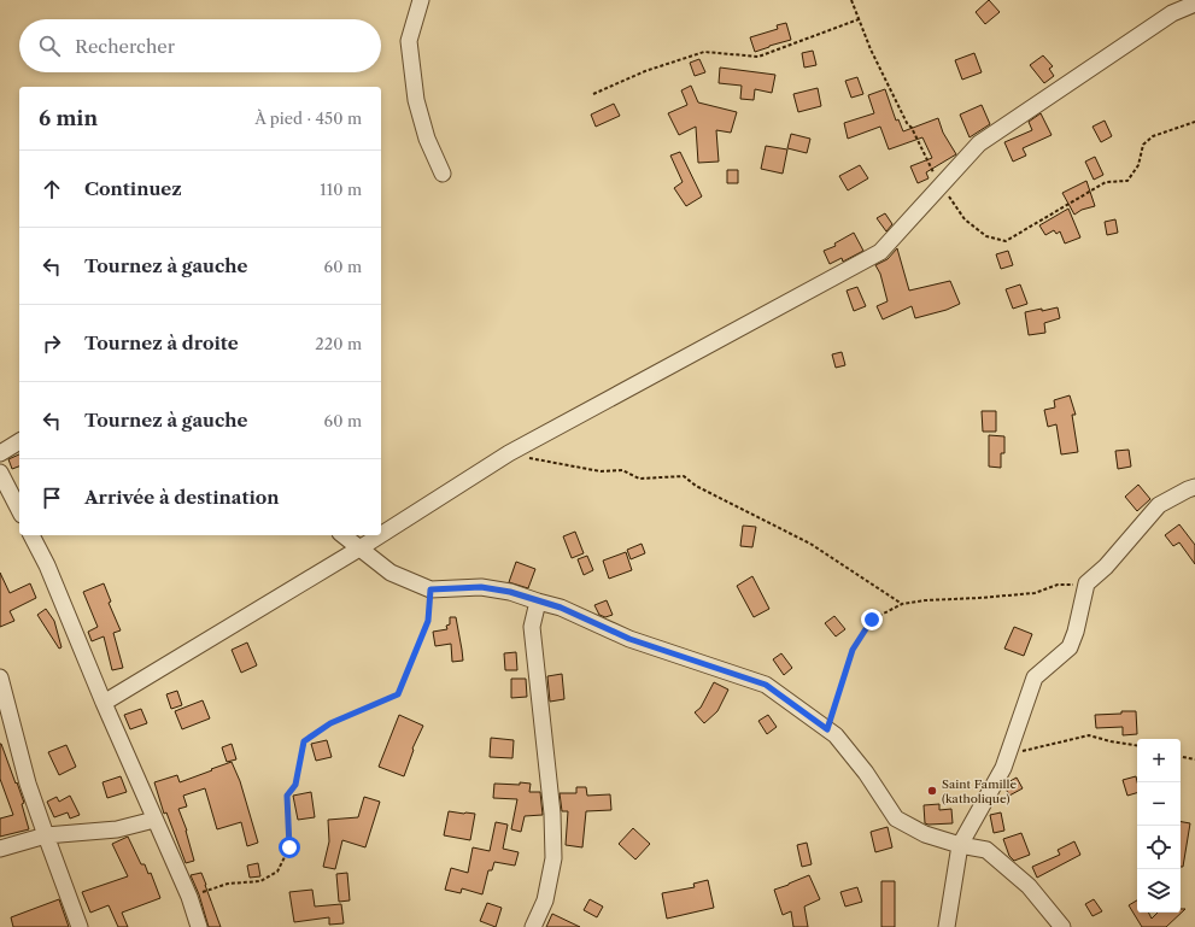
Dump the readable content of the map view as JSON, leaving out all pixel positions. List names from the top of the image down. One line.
{"places":["Saint Famille (katholique)"],"page":{"search":"Rechercher","heading":["6 min","À pied · 450 m"],"list":[["Continuez","110 m"],["Tournez à gauche","60 m"],["Tournez à droite","220 m"],["Tournez à gauche","60 m"],"Arrivée à destination"],"map_buttons":["+","−"]}}
